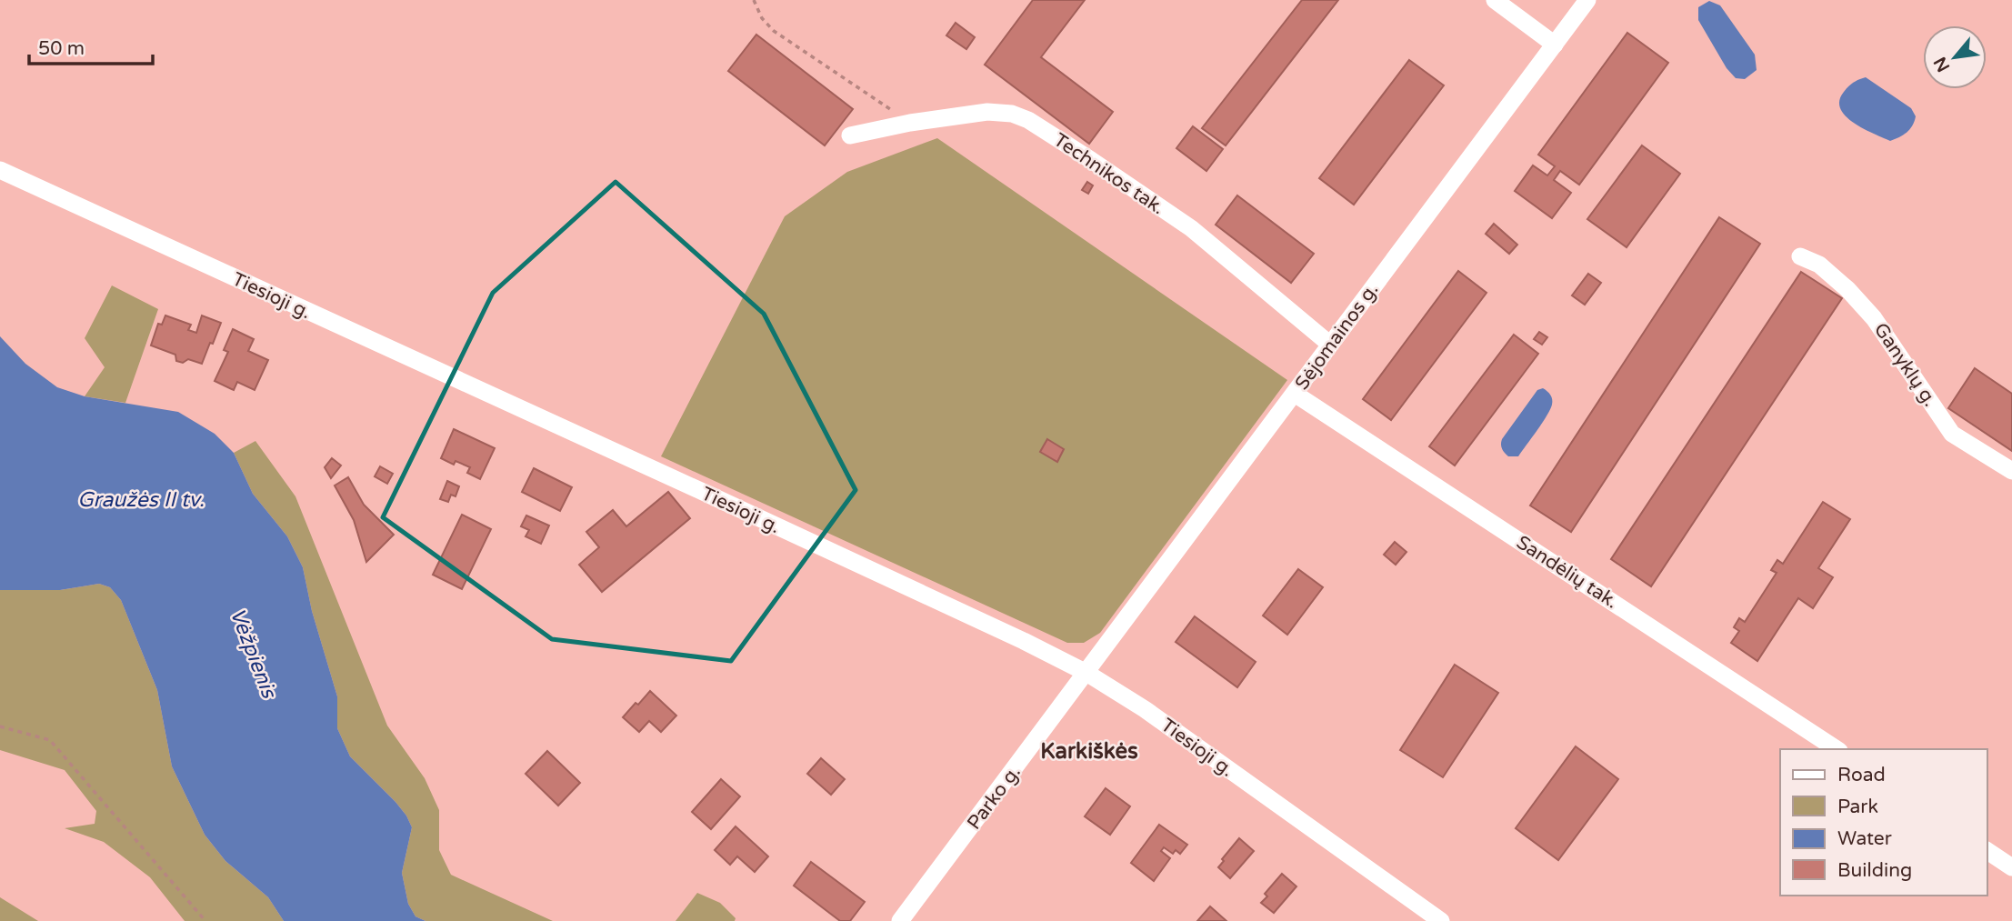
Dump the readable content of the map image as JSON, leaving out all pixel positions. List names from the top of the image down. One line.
{"streets":{"street":["Technikos tak.","Tiesioji g.","Sėjomainos g.","Ganyklų g.","Sandėlių tak.","Parko g."]},"crossings":[["Technikos tak.","Sėjomainos g."],["Tiesioji g.","Sėjomainos g."],["Tiesioji g.","Parko g."],["Sėjomainos g.","Sandėlių tak."],["Sėjomainos g.","Parko g."]],"districts":["Karkiškės"],"water":["Graužės II tv.","Vėžpienis"],"legend":["Road","Park","Water","Building"],"scale_bar":"50 m","north":"bottom left"}
